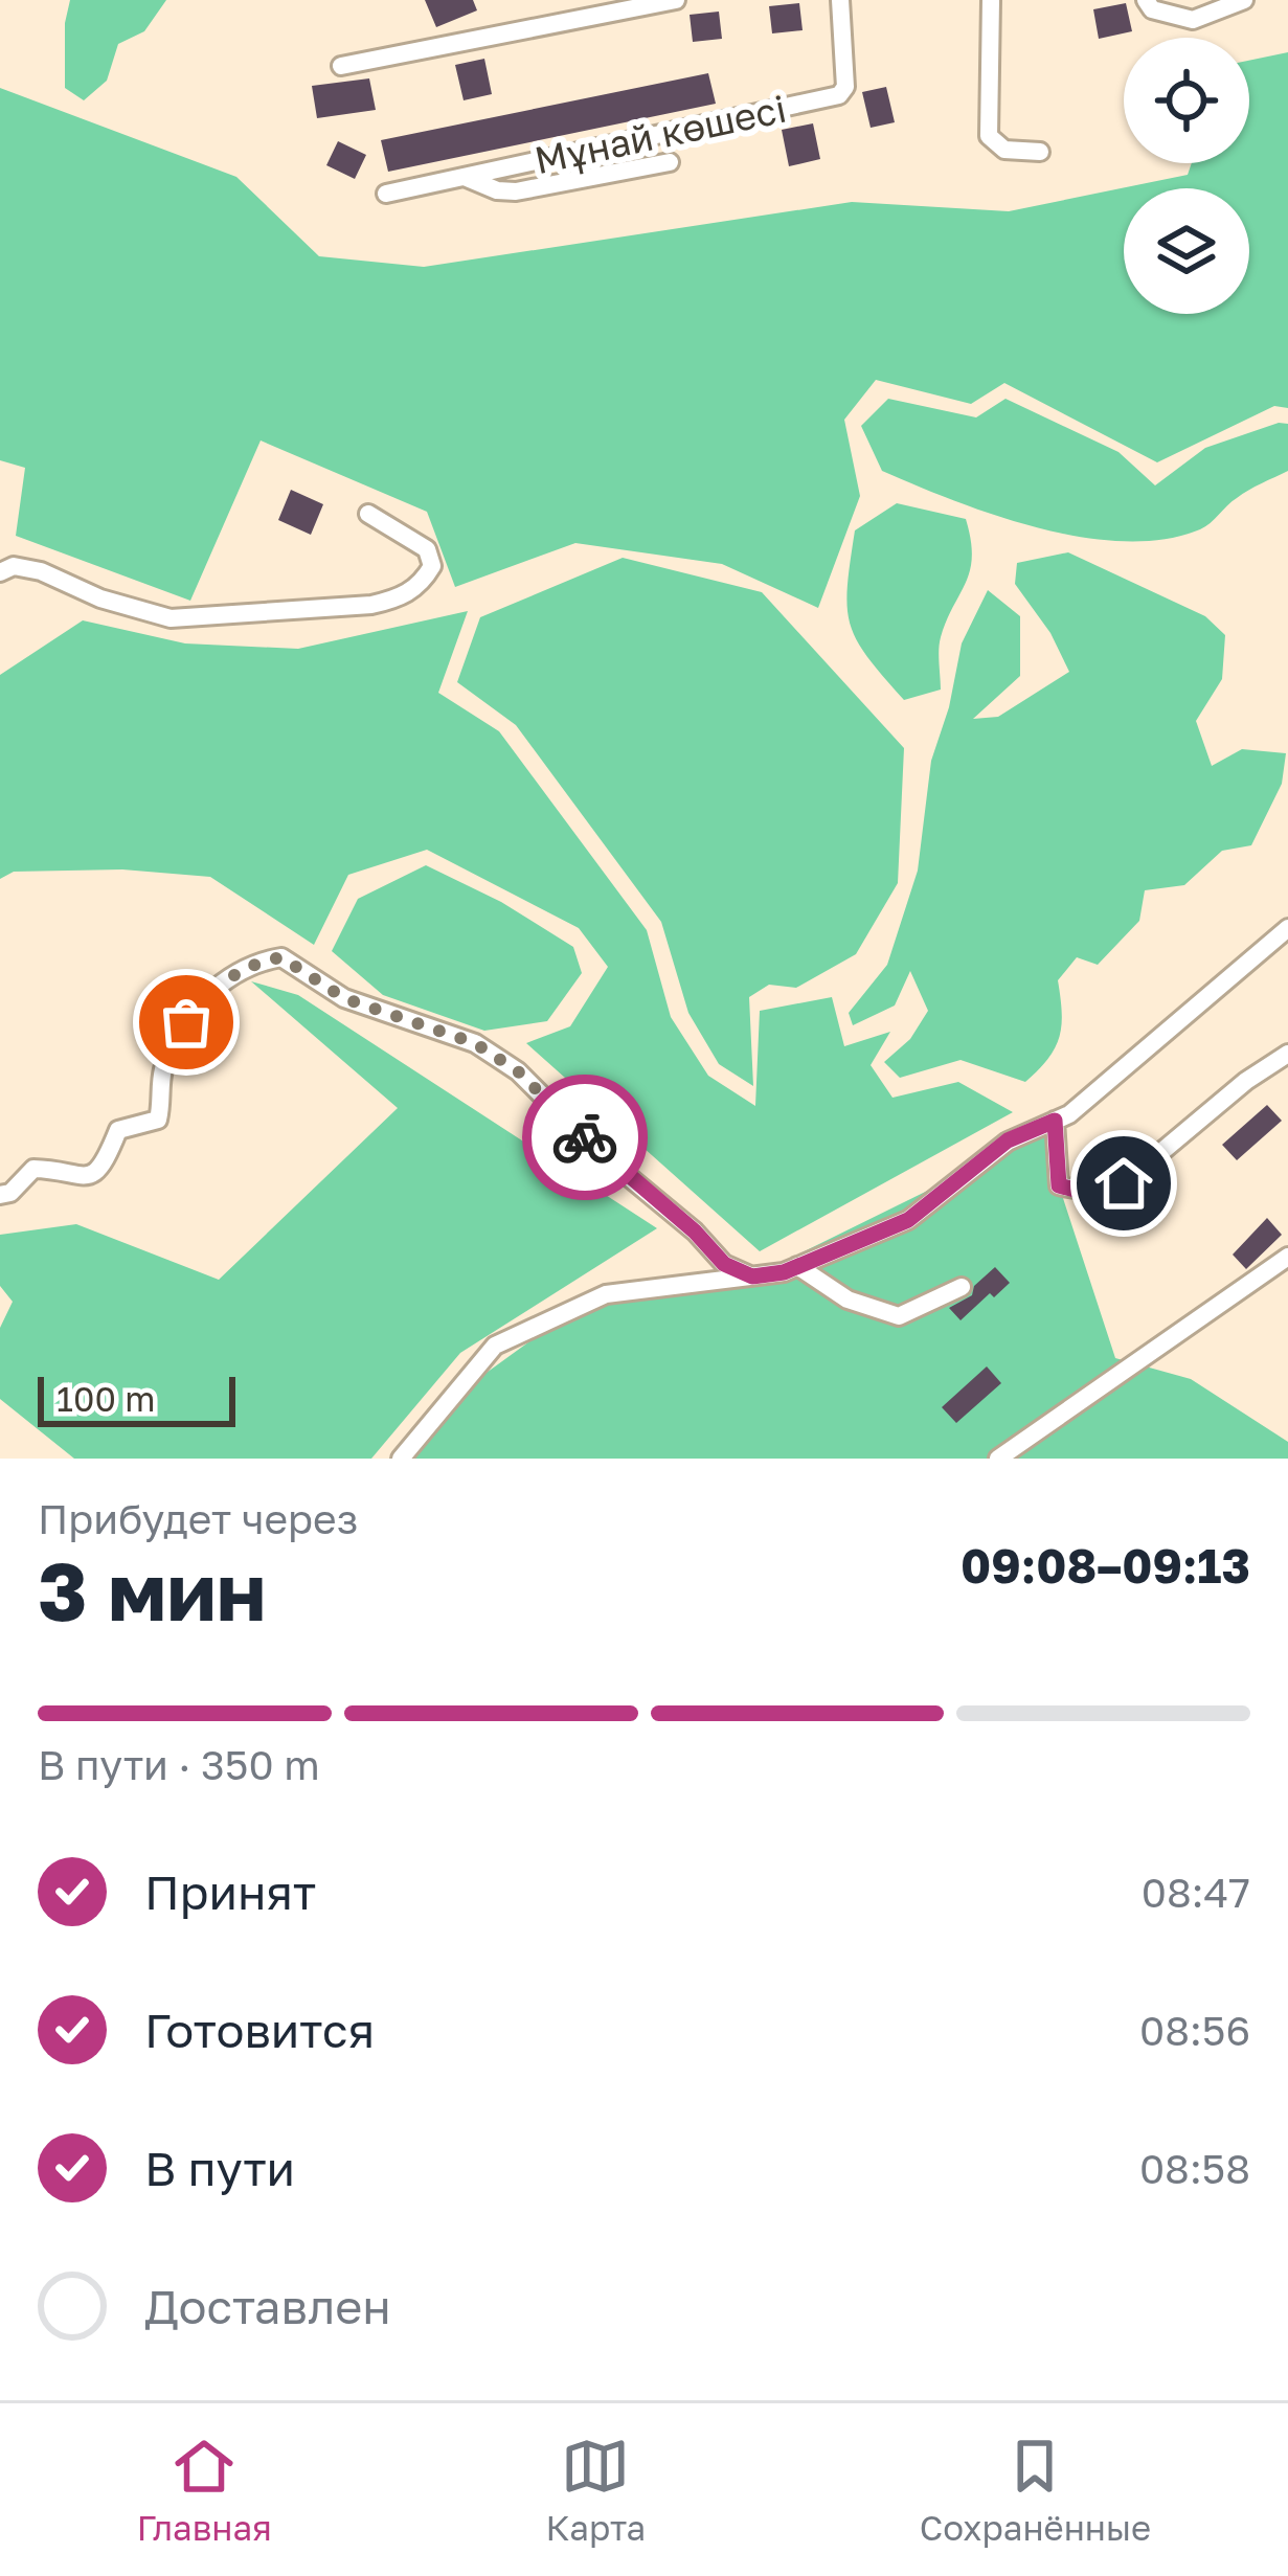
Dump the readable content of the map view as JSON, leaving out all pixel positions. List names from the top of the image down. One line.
{"streets":{"street":["Мұнай көшесі"]},"scale_bar":"100 m","page":{"scale":"100 m","heading":["3 мин","Прибудет через","09:08–09:13"],"bar":"В пути · 350 m","list":[["Принят","08:47"],["Готовится","08:56"],["В пути","08:58"],"Доставлен"],"tabs":["Главная","Карта","Сохранённые"]}}
